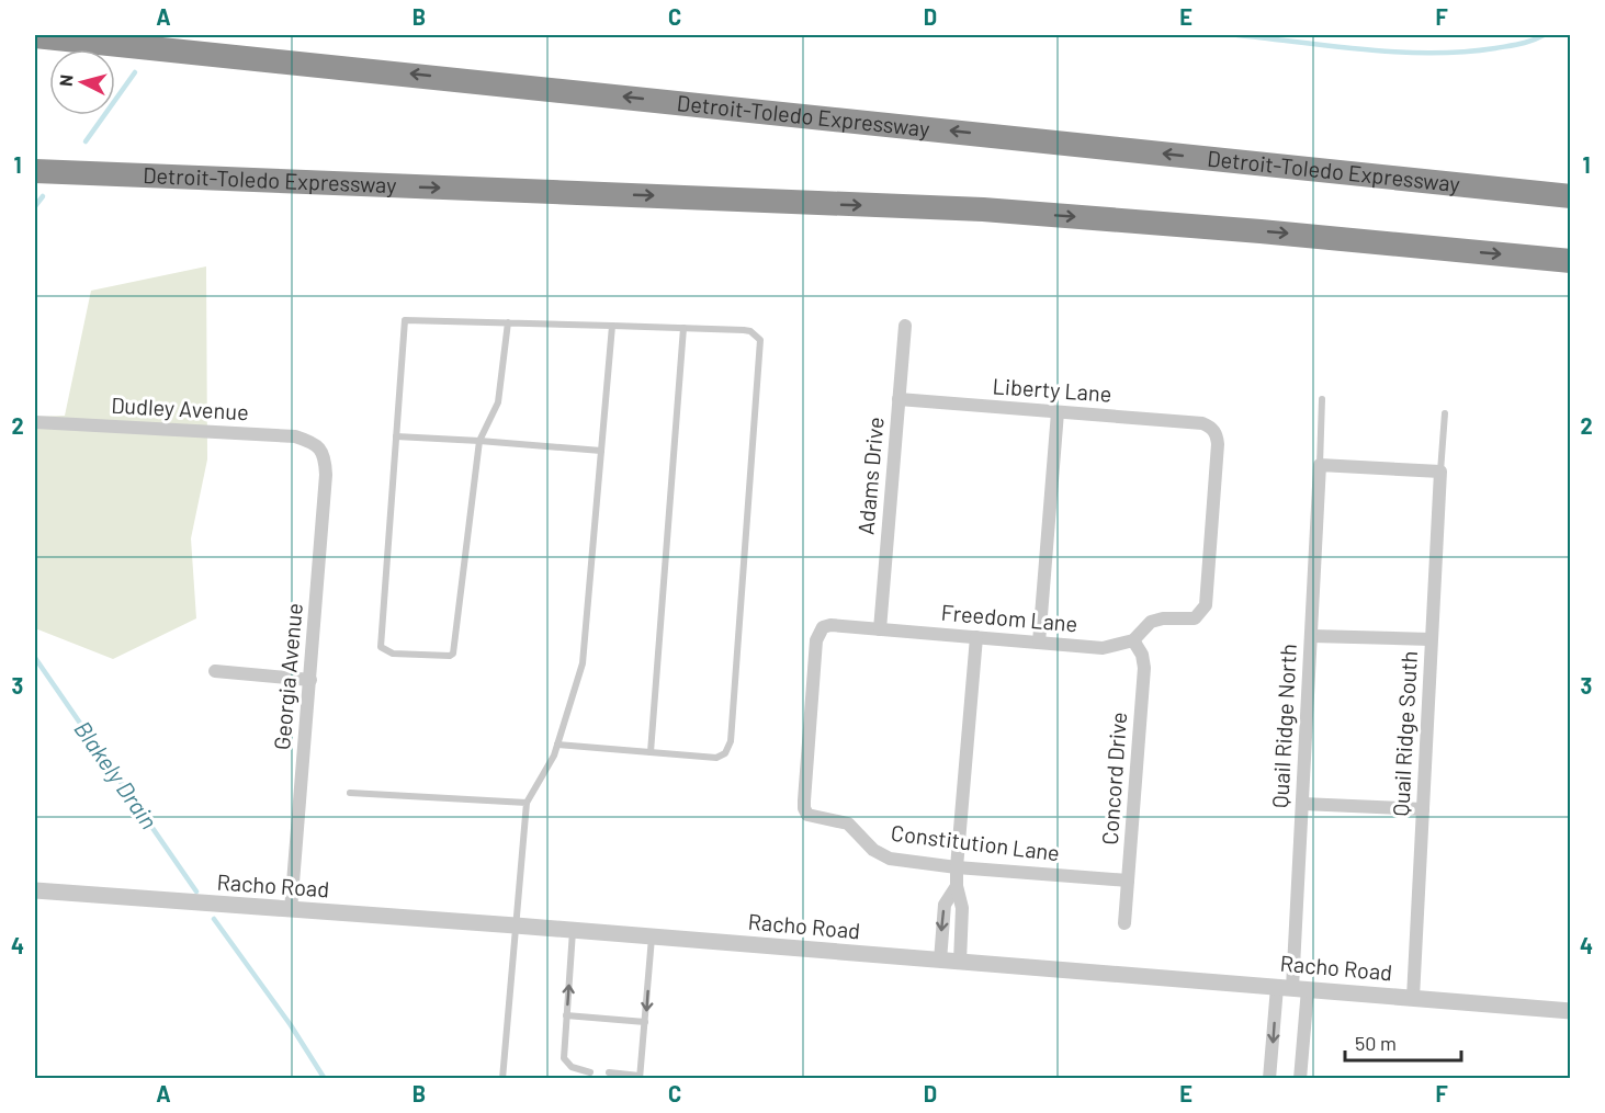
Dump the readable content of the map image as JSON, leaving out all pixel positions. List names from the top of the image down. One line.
{"streets":{"highway":["Detroit-Toledo Expressway"],"street":["Liberty Lane","Dudley Avenue","Adams Drive","Freedom Lane","Georgia Avenue","Quail Ridge North","Quail Ridge South","Concord Drive","Constitution Lane","Racho Road"]},"crossings":[["Liberty Lane","Adams Drive"],["Liberty Lane","Freedom Lane"],["Dudley Avenue","Georgia Avenue"],["Adams Drive","Freedom Lane"],["Freedom Lane","Concord Drive"],["Freedom Lane","Constitution Lane"],["Georgia Avenue","Racho Road"],["Quail Ridge North","Racho Road"],["Quail Ridge South","Racho Road"],["Concord Drive","Constitution Lane"]],"water":["Blakely Drain"],"scale_bar":"50 m","north":"left","grid":{"columns":["A","B","C","D","E","F"],"rows":["1","2","3","4"]}}
